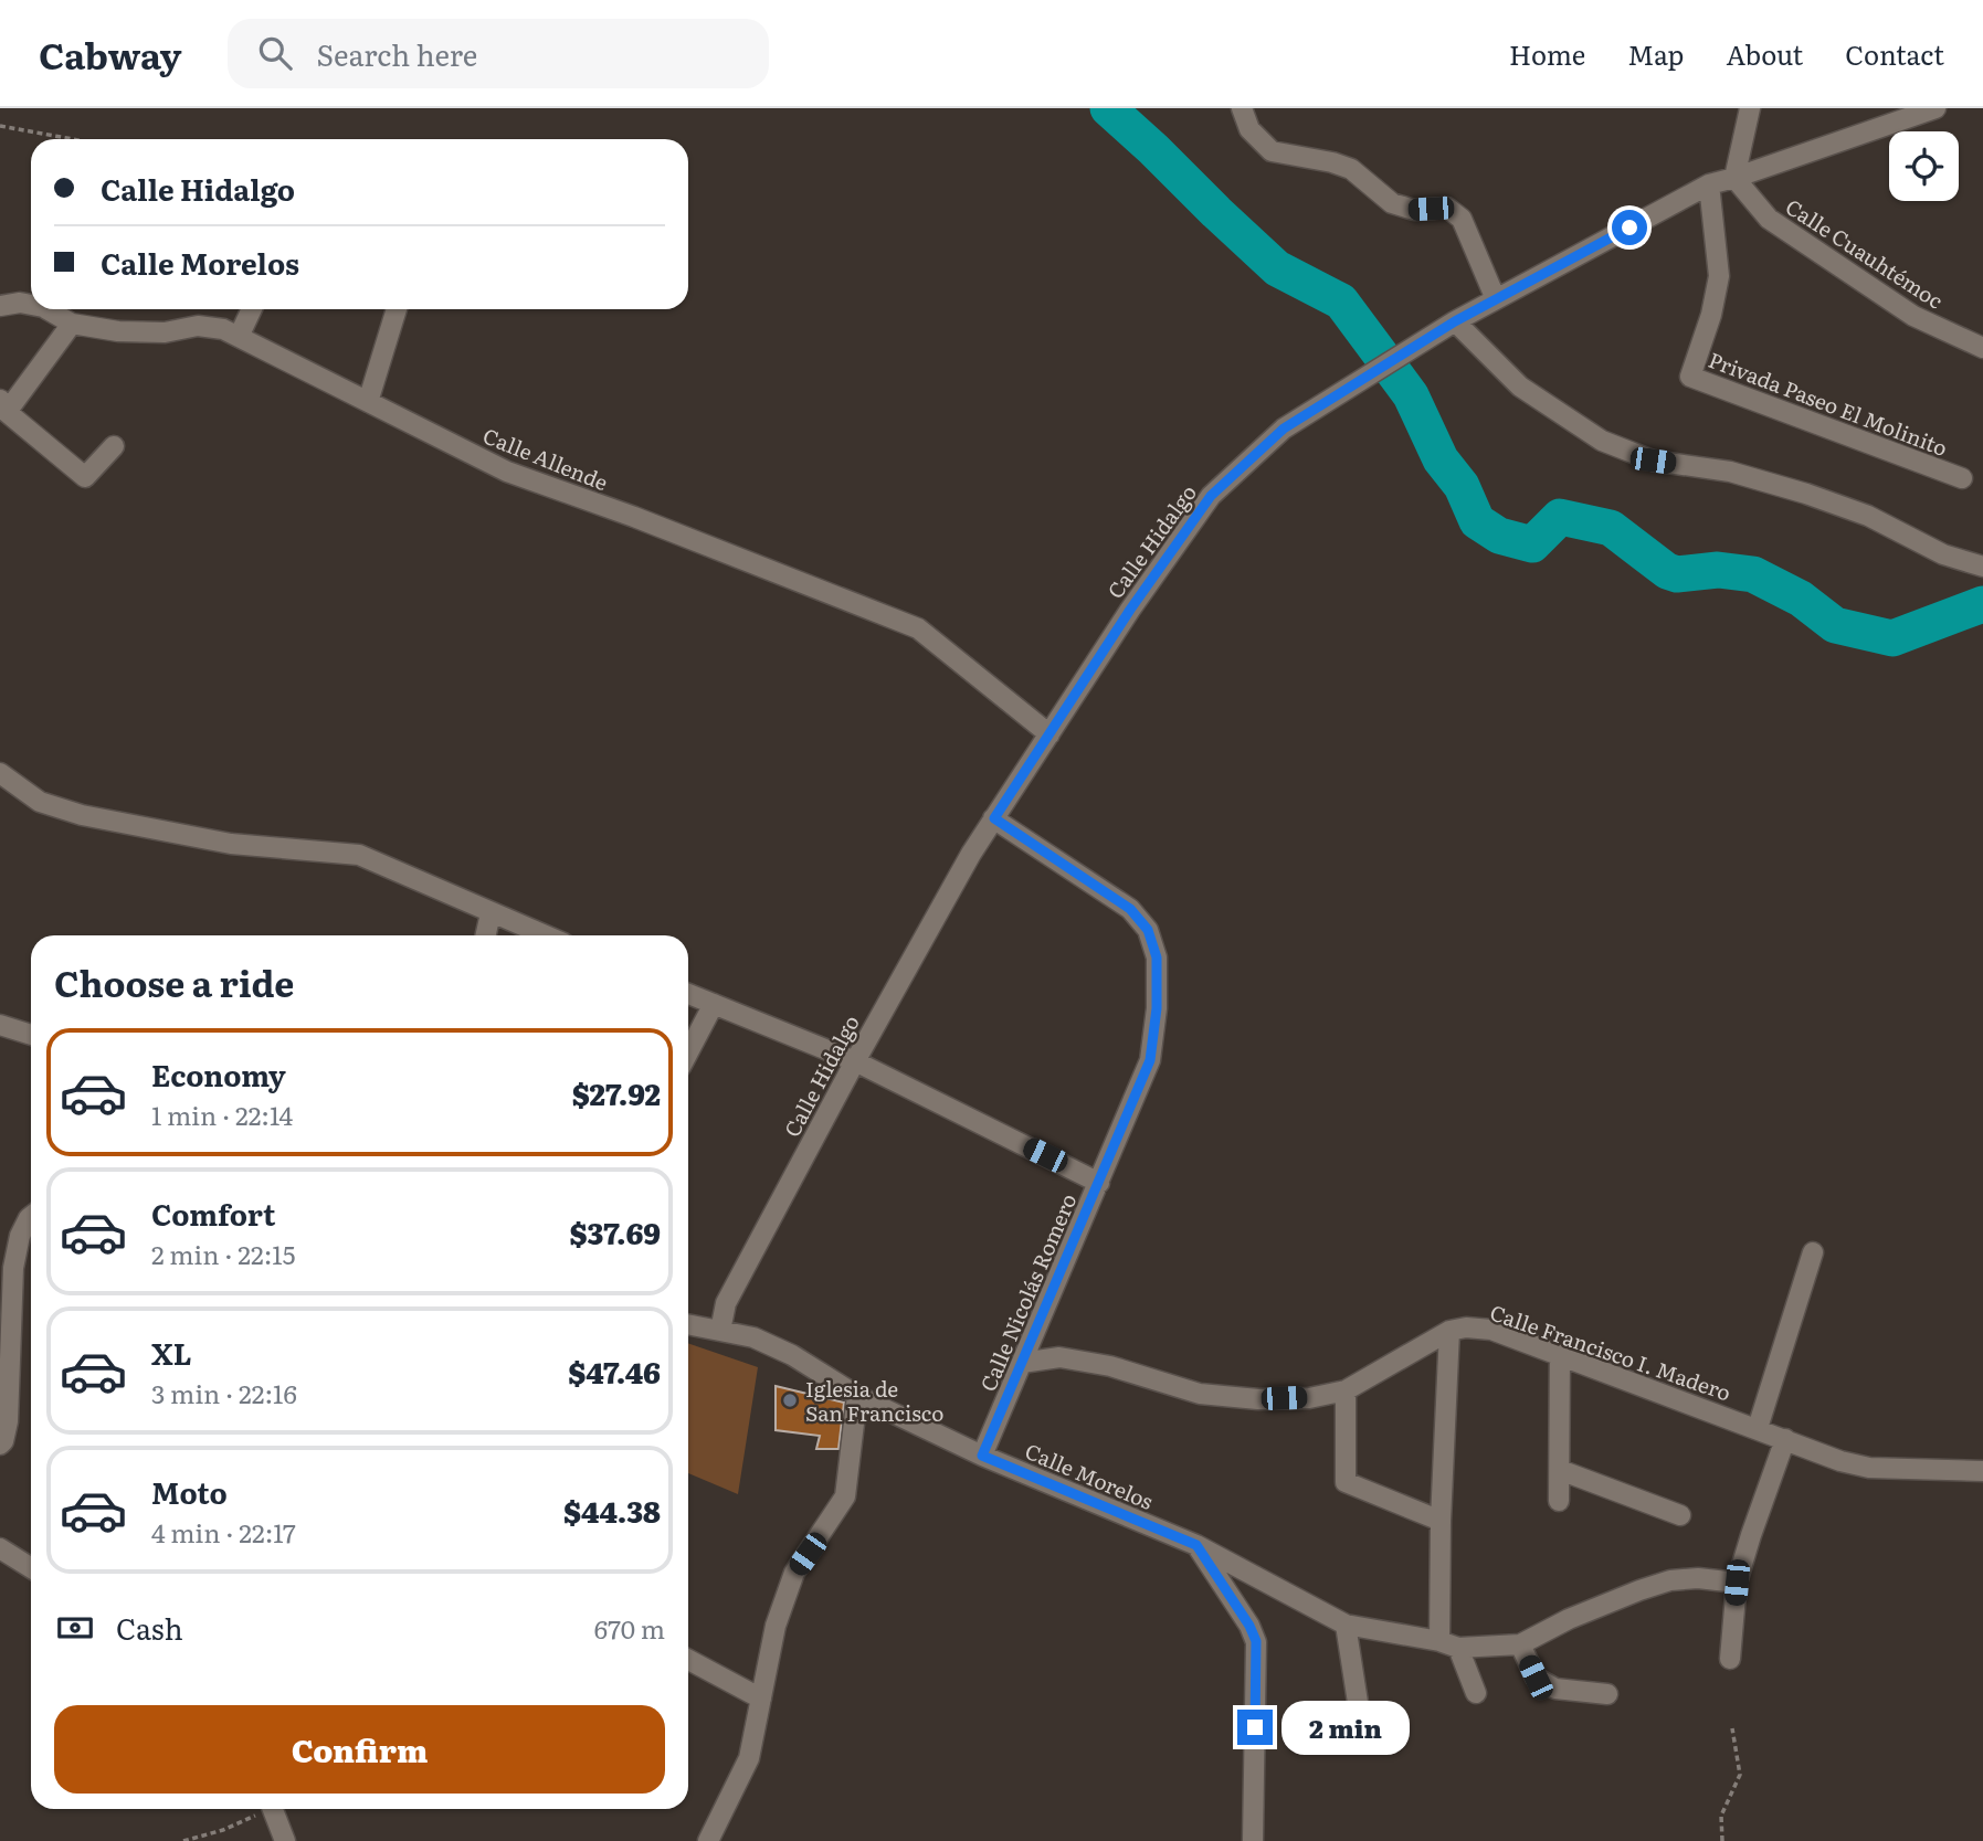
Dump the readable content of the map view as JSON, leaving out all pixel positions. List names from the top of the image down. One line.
{"streets":{"street":["Calle Cuauhtémoc","Privada Paseo El Molinito","Calle Allende","Calle Hidalgo","Calle Nicolás Romero","Calle Francisco I. Madero","Calle Morelos"]},"crossings":[["Calle Cuauhtémoc","Calle Hidalgo"],["Privada Paseo El Molinito","Calle Hidalgo"],["Calle Allende","Calle Hidalgo"],["Calle Hidalgo","Calle Nicolás Romero"],["Calle Hidalgo","Calle Morelos"],["Calle Nicolás Romero","Calle Francisco I. Madero"],["Calle Nicolás Romero","Calle Morelos"]],"places":["Iglesia de San Francisco"],"page":{"header":"Cabway","search":"Search here","nav":["Home","Map","About","Contact"],"banner":["Calle Hidalgo","Calle Morelos"],"heading":"Choose a ride","list":[{"name":"Economy","note":"1 min · 22:14","value":"$27.92"},{"name":"Comfort","note":"2 min · 22:15","value":"$37.69"},{"name":"XL","note":"3 min · 22:16","value":"$47.46"},{"name":"Moto","note":"4 min · 22:17","value":"$44.38"}],"pay":["Cash","670 m"],"buttons":"Confirm","bubble":"2 min"}}
